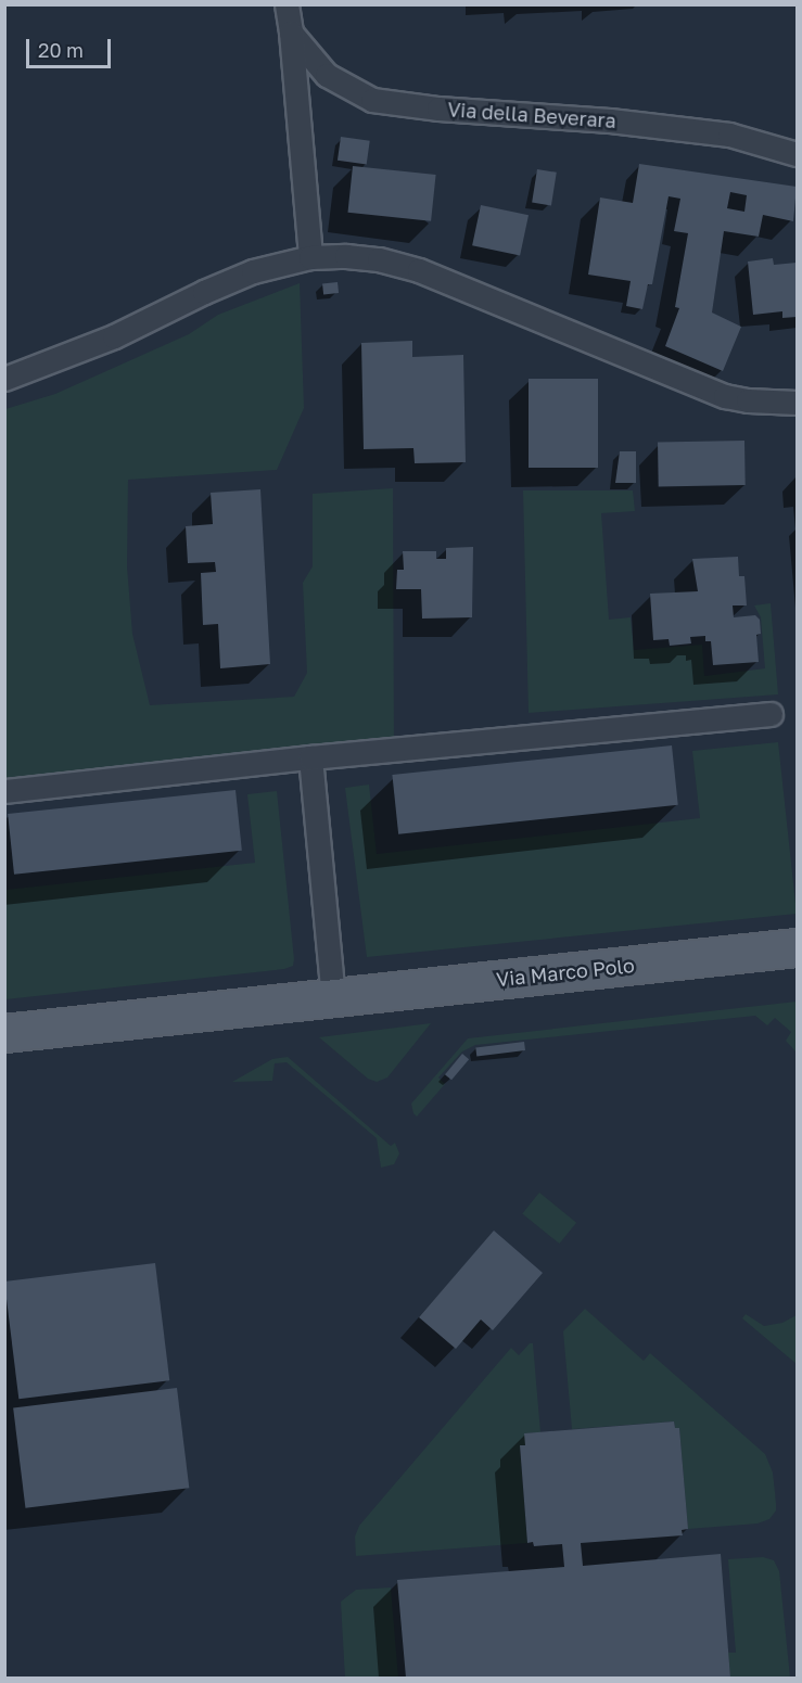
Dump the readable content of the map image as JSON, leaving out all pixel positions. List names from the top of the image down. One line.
{"streets":{"main road":["Via Marco Polo"],"street":["Via della Beverara"]},"scale_bar":"20 m"}
